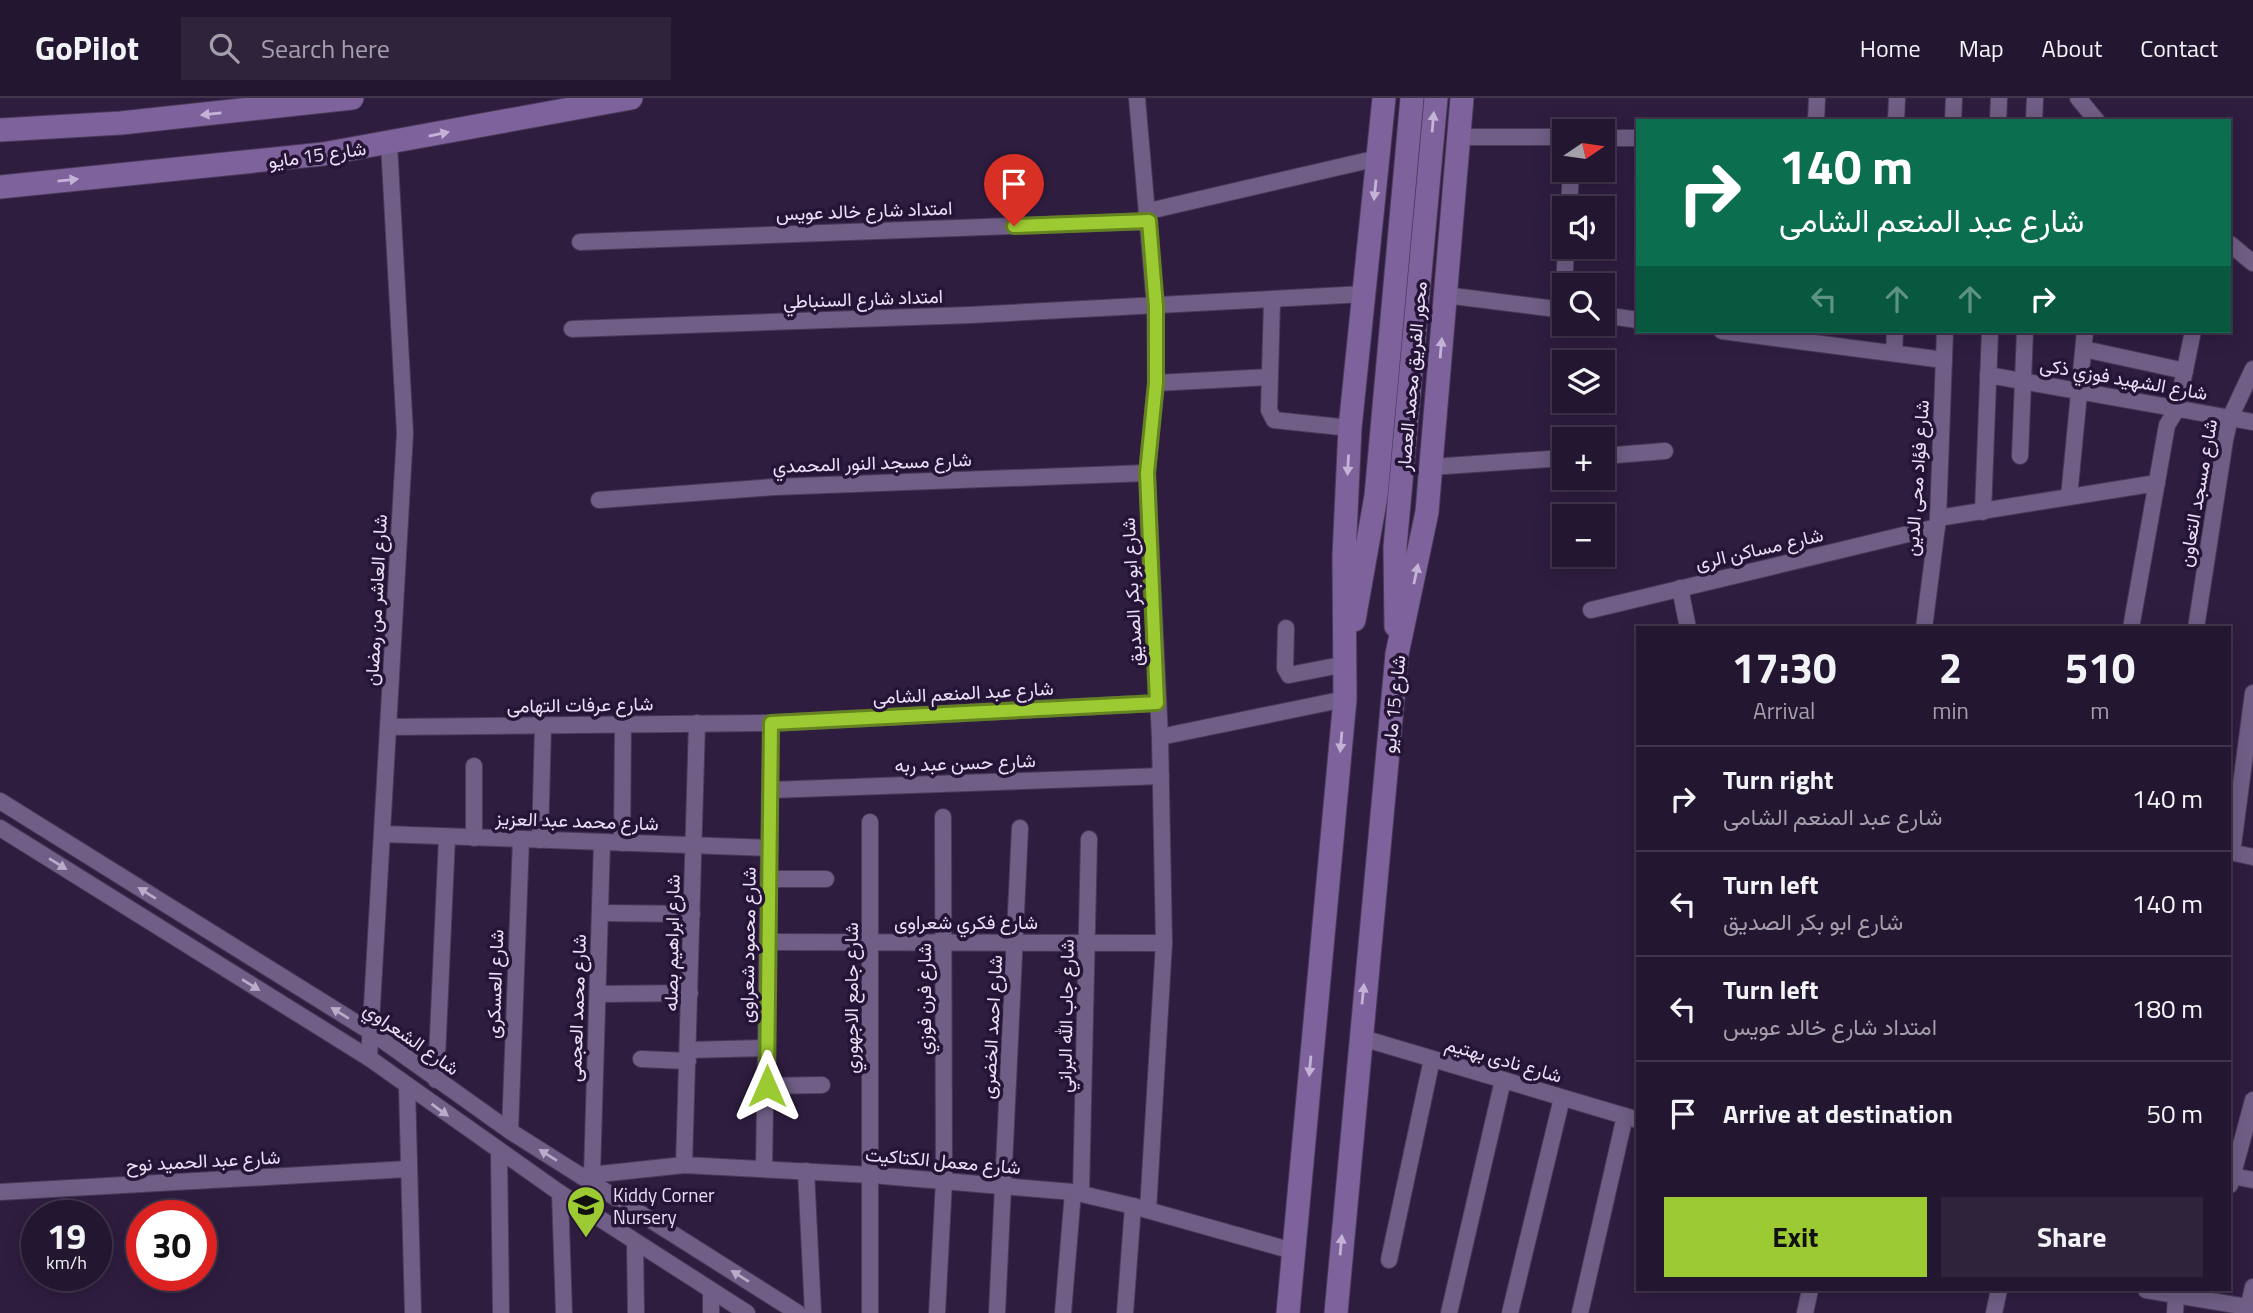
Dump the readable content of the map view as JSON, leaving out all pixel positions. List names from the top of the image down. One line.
{"streets":{"main road":["شارع 15 مايو","محور الفريق محمد العصار"],"street":["امتداد شارع خالد عويس","امتداد شارع السنباطي","شارع الشهيد فوزي ذكى","شارع مسجد النور المحمدي","شارع فؤاد محى الدين","شارع مسجد التعاون","شارع مساكن الرى","شارع ابو بكر الصديق","شارع العاشر من رمضان","شارع عبد المنعم الشامى","شارع عرفات التهامى","شارع حسن عبد ربه","شارع محمد عبد العزيز","شارع فكري شعراوى","شارع ابراهيم بصله","شارع محمود شعراوى","شارع العسكرى","شارع جامع الاجهوري","شارع فرن فوزي","شارع محمد العجمى","شارع جاب الله البراني","شارع احمد الخضرى","شارع الشعراوي","شارع نادى بهتيم","شارع عبد الحميد نوح","شارع معمل الكتاكيت"]},"crossings":[["شارع 15 مايو","محور الفريق محمد العصار"],["شارع 15 مايو","شارع العاشر من رمضان"],["شارع 15 مايو","شارع نادى بهتيم"],["امتداد شارع خالد عويس","شارع ابو بكر الصديق"],["امتداد شارع السنباطي","شارع ابو بكر الصديق"],["شارع الشهيد فوزي ذكى","شارع مسجد التعاون"],["شارع مسجد النور المحمدي","شارع ابو بكر الصديق"],["شارع فؤاد محى الدين","شارع مساكن الرى"],["شارع ابو بكر الصديق","شارع عبد المنعم الشامى"],["شارع ابو بكر الصديق","شارع حسن عبد ربه"],["شارع ابو بكر الصديق","شارع فكري شعراوى"],["شارع ابو بكر الصديق","شارع معمل الكتاكيت"],["شارع العاشر من رمضان","شارع عرفات التهامى"],["شارع العاشر من رمضان","شارع محمد عبد العزيز"],["شارع العاشر من رمضان","شارع الشعراوي"],["شارع عبد المنعم الشامى","شارع عرفات التهامى"],["شارع عبد المنعم الشامى","شارع محمود شعراوى"],["شارع عرفات التهامى","شارع ابراهيم بصله"],["شارع عرفات التهامى","شارع محمود شعراوى"],["شارع حسن عبد ربه","شارع محمود شعراوى"],["شارع محمد عبد العزيز","شارع ابراهيم بصله"],["شارع محمد عبد العزيز","شارع محمود شعراوى"],["شارع محمد عبد العزيز","شارع العسكرى"],["شارع محمد عبد العزيز","شارع محمد العجمى"],["شارع فكري شعراوى","شارع محمود شعراوى"],["شارع فكري شعراوى","شارع جامع الاجهوري"],["شارع فكري شعراوى","شارع فرن فوزي"],["شارع فكري شعراوى","شارع جاب الله البراني"],["شارع فكري شعراوى","شارع احمد الخضرى"],["شارع ابراهيم بصله","شارع معمل الكتاكيت"],["شارع محمود شعراوى","شارع معمل الكتاكيت"],["شارع العسكرى","شارع الشعراوي"],["شارع جامع الاجهوري","شارع معمل الكتاكيت"],["شارع فرن فوزي","شارع معمل الكتاكيت"],["شارع محمد العجمى","شارع الشعراوي"],["شارع محمد العجمى","شارع معمل الكتاكيت"],["شارع جاب الله البراني","شارع معمل الكتاكيت"],["شارع احمد الخضرى","شارع معمل الكتاكيت"],["شارع الشعراوي","شارع معمل الكتاكيت"]],"places":{"school or university":["Kiddy Corner Nursery"]},"north":"right","page":{"header":"GoPilot","search":"Search here","nav":["Home","Map","About","Contact"],"map_buttons":["+","−"],"turn":["140 m","شارع عبد المنعم الشامى"],"eta":["17:30","Arrival","2","min","510","m"],"list":[{"name":"Turn right","note":"شارع عبد المنعم الشامى","value":"140 m"},{"name":"Turn left","note":"شارع ابو بكر الصديق","value":"140 m"},{"name":"Turn left","note":"امتداد شارع خالد عويس","value":"180 m"},{"name":"Arrive at destination","value":"50 m"}],"buttons":["Exit","Share"],"speed":"19 km/h","limit":"30"}}
